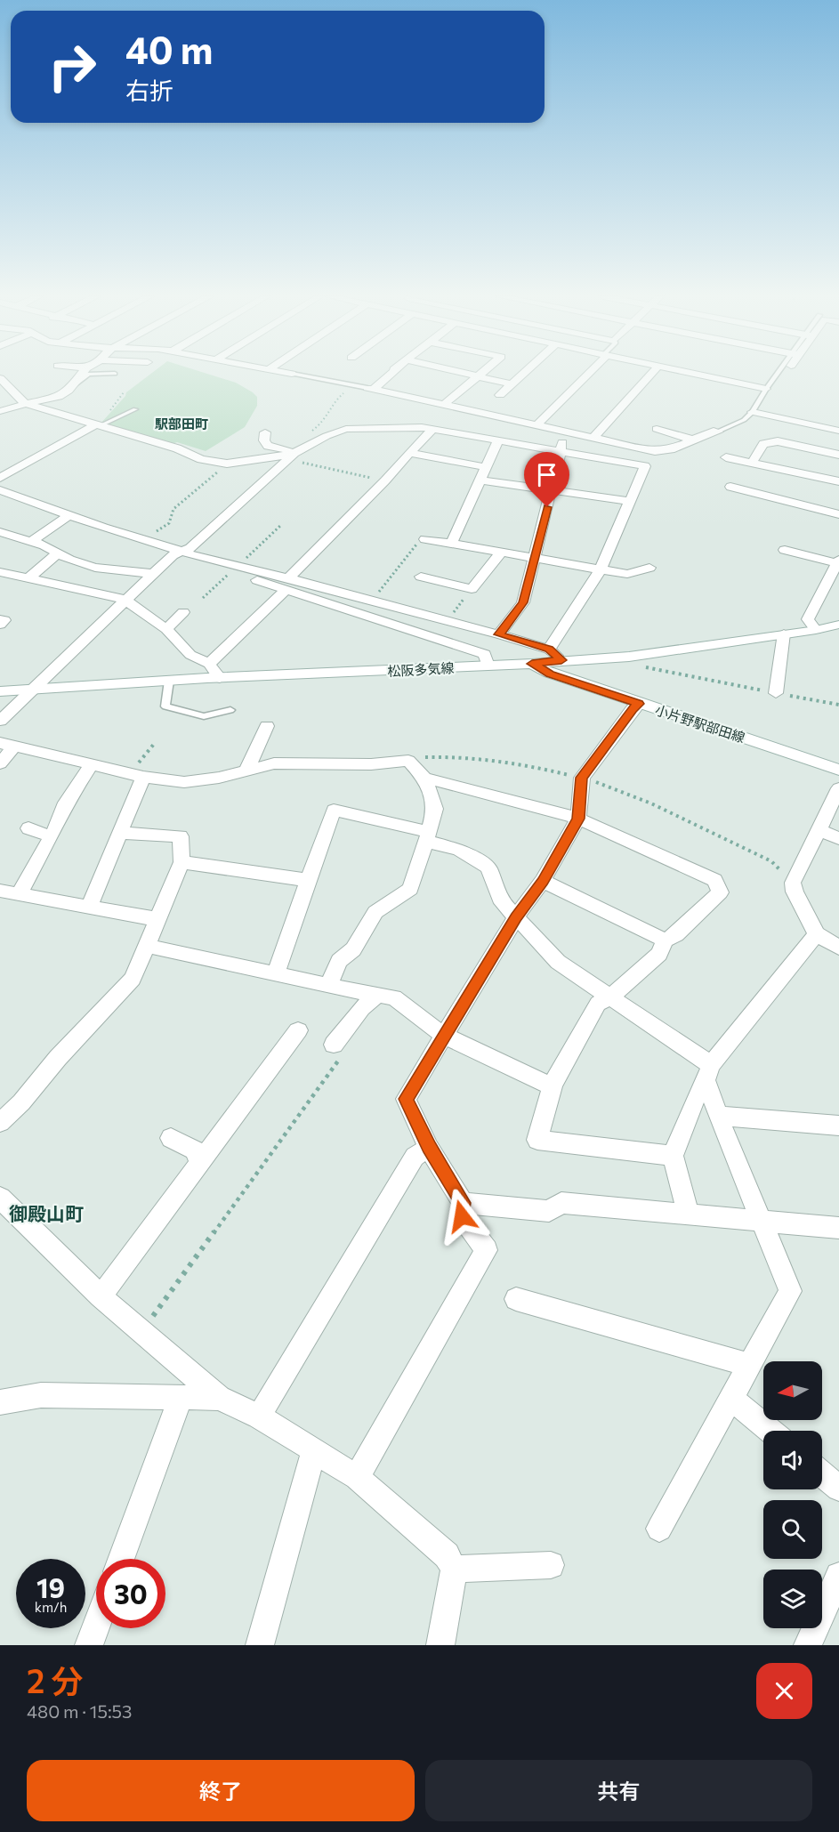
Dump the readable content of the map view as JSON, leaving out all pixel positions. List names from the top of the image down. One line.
{"streets":{"street":["松阪多気線","小片野駅部田線"]},"crossings":[["松阪多気線","小片野駅部田線"]],"districts":["駅部田町","御殿山町"],"north":"left","page":{"turn":["40 m","右折"],"speed":"19 km/h","limit":"30","heading":["2 分","480 m · 15:53"],"buttons":["終了","共有"]}}
